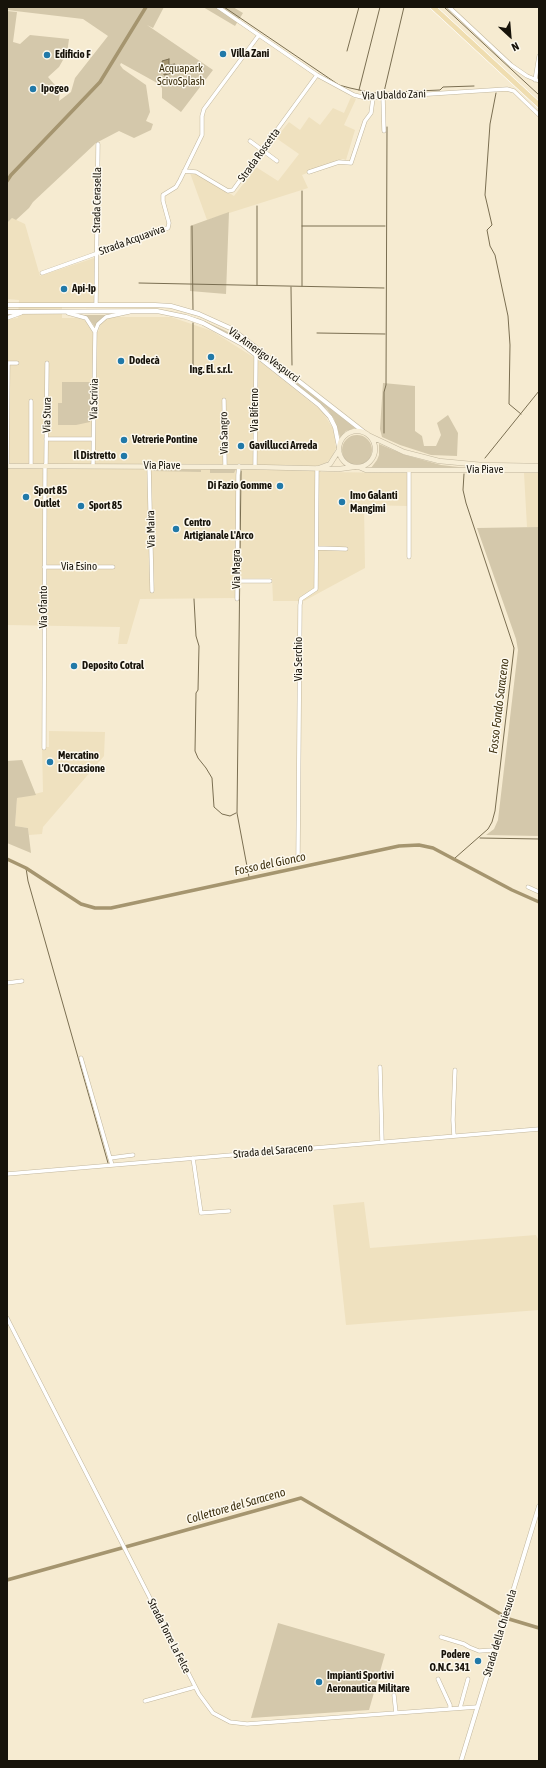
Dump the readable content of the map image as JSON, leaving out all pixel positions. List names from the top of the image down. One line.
{"streets":{"main road":["Via Piave"],"street":["Via Ubaldo Zani","Strada Roscetta","Strada Cerasella","Strada Acquaviva","Via Amerigo Vespucci","Via Scrivia","Via Biferno","Via Stura","Via Sangro","Via Maira","Via Esino","Via Magra","Via Ofanto","Via Serchio","Strada del Saraceno","Strada della Chiesuola","Strada Torre La Felce"]},"crossings":[["Via Ubaldo Zani","Strada Roscetta"],["Via Ubaldo Zani","Strada Acquaviva"],["Strada Roscetta","Strada Acquaviva"],["Strada Cerasella","Strada Acquaviva"],["Strada Cerasella","Via Amerigo Vespucci"],["Via Amerigo Vespucci","Via Biferno"],["Via Amerigo Vespucci","Via Piave"],["Via Scrivia","Via Piave"],["Via Biferno","Via Piave"],["Via Stura","Via Piave"],["Via Stura","Via Ofanto"],["Via Sangro","Via Piave"],["Via Piave","Via Maira"],["Via Piave","Via Magra"],["Via Piave","Via Ofanto"],["Via Piave","Via Serchio"],["Via Esino","Via Ofanto"],["Strada della Chiesuola","Strada Torre La Felce"]],"water":["Fosso Fondo Saraceno","Fosso del Gionco","Collettore del Saraceno"],"parks":["Acquapark ScivoSplash"],"places":["Villa Zani","Edificio F","Ipogeo","Api-Ip","Ing. El. s.r.l.","Dodecà","Vetrerie Pontine","Gavillucci Arreda","Il Distretto","Di Fazio Gomme","Sport 85 Outlet","Imo Galanti Mangimi","Sport 85","Centro Artigianale L'Arco","Deposito Cotral","Mercatino L'Occasione","Podere O.N.C. 341","Impianti Sportivi Aeronautica Militare"],"north":"bottom right"}
